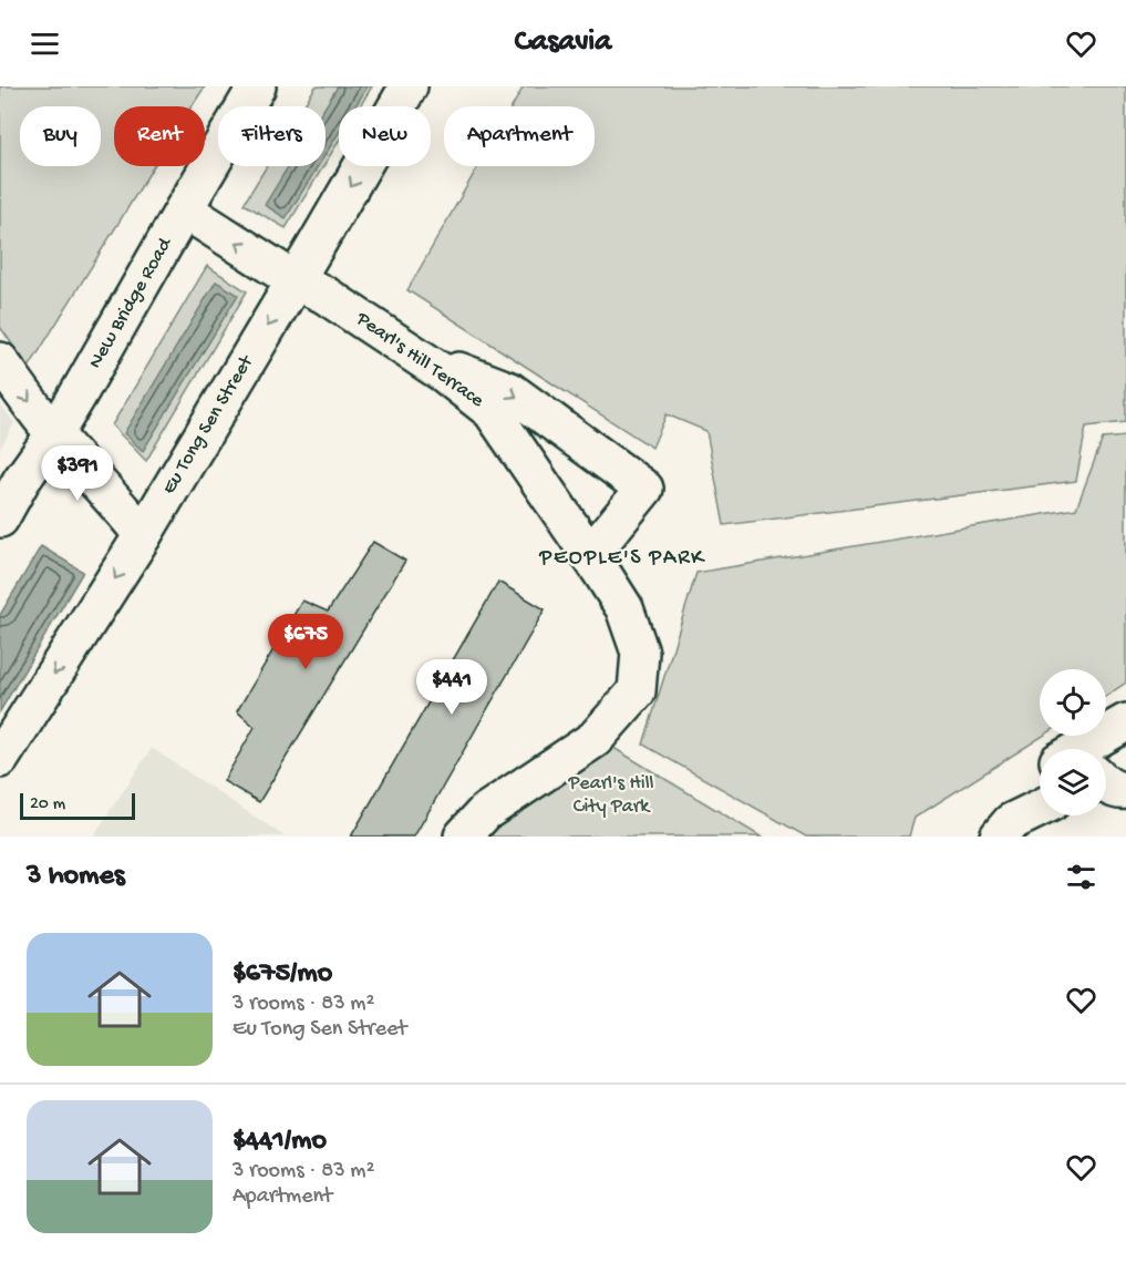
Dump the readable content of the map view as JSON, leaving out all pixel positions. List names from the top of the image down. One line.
{"streets":{"main road":["New Bridge Road","Pearl's Hill Terrace","Eu Tong Sen Street"]},"crossings":[["New Bridge Road","Pearl's Hill Terrace"],["Pearl's Hill Terrace","Eu Tong Sen Street"]],"one_way":["Eu Tong Sen Street"],"districts":["PEOPLE'S PARK"],"parks":["Pearl's Hill City Park"],"scale_bar":"20 m","page":{"header":"Casavia","chip":["Buy","Rent","Filters","New","Apartment"],"price":["$391","$675","$441"],"scale":"20 m","heading":"3 homes","list":[{"name":"$675/mo","note":"3 rooms · 83 m² · Eu Tong Sen Street"},{"name":"$441/mo","note":"3 rooms · 83 m² · Apartment"}]}}
